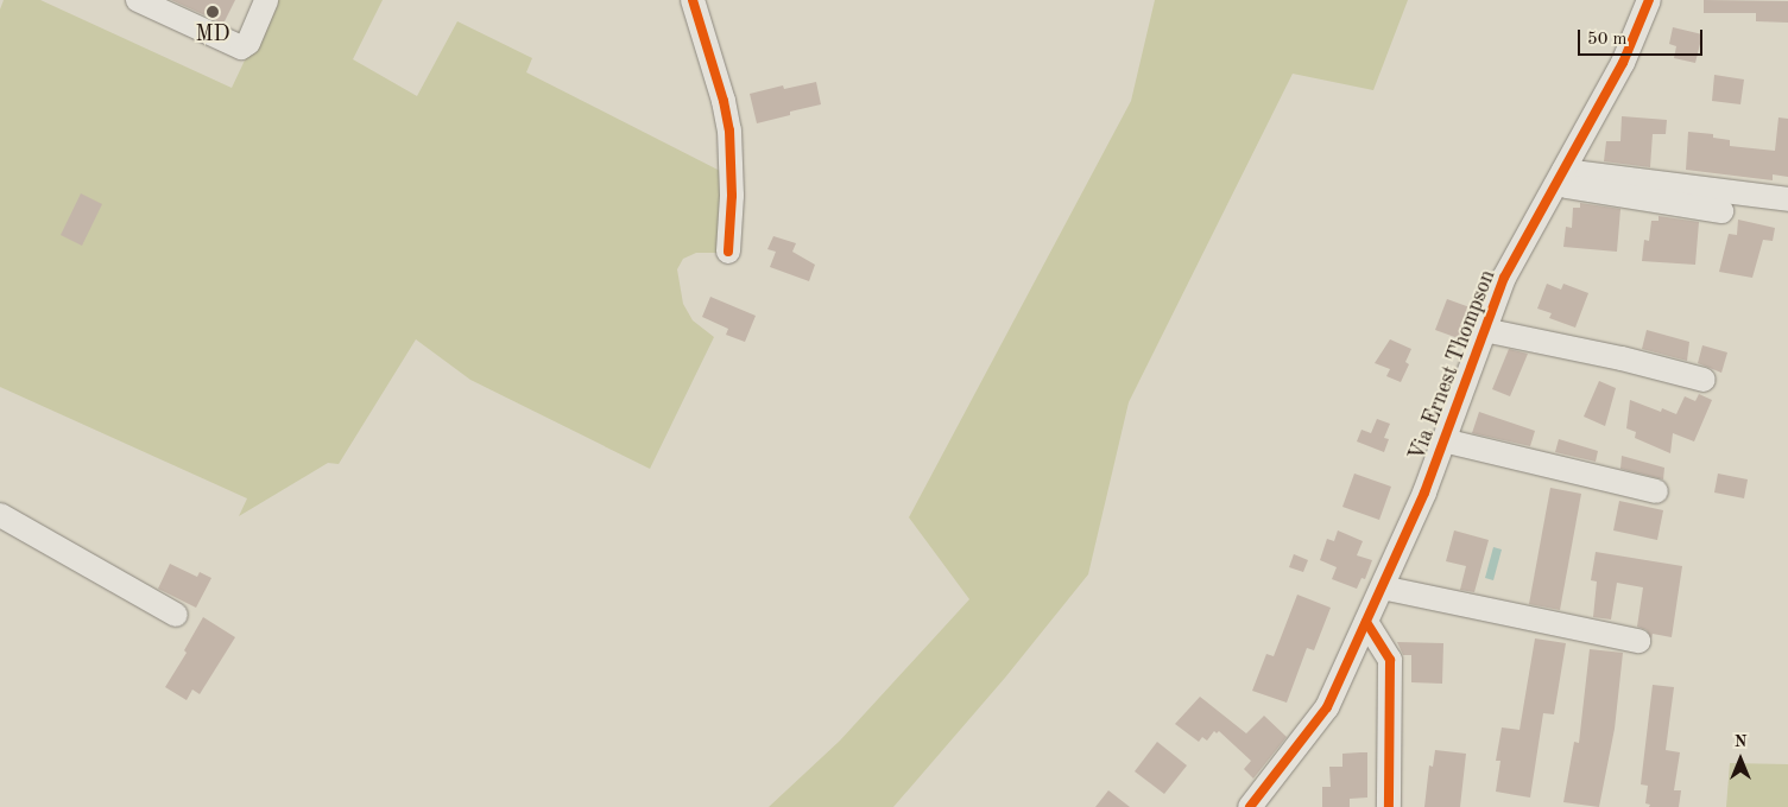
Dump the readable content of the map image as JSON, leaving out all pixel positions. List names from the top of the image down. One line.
{"streets":{"street":["Via Ernest Thompson"]},"places":["MD"],"scale_bar":"50 m","north":"top"}
